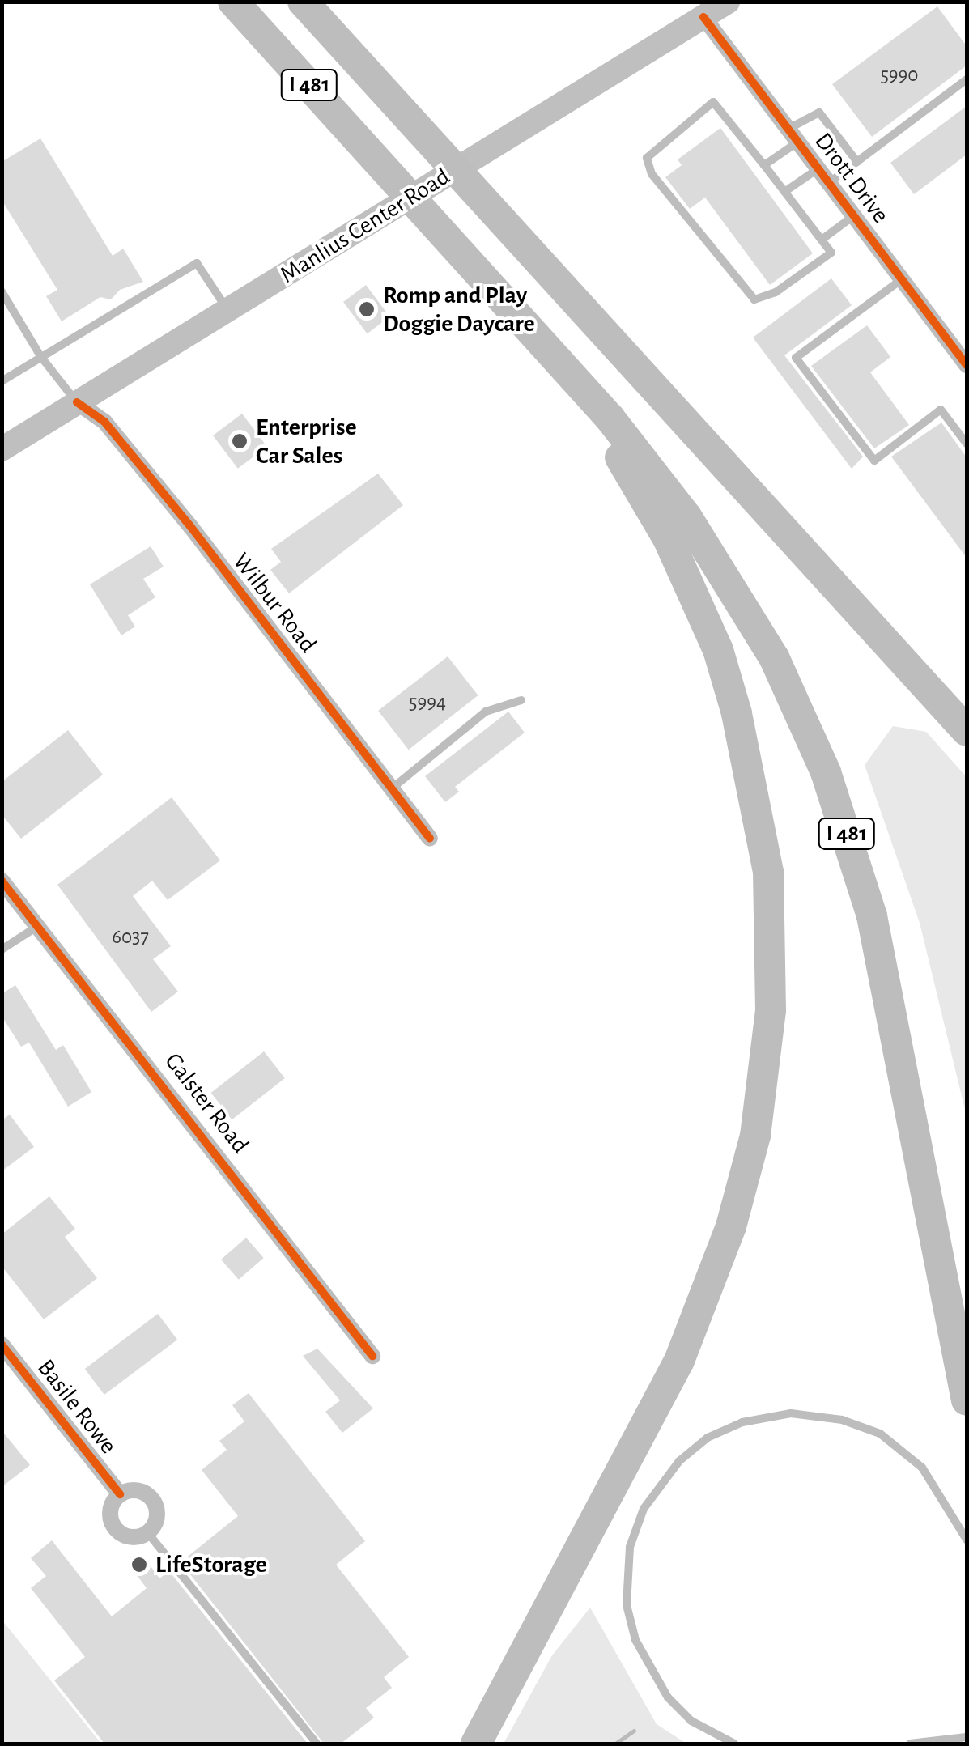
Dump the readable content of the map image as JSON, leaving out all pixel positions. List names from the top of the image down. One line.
{"streets":{"highway":["I 481"],"main road":["Manlius Center Road"],"street":["Drott Drive","Wilbur Road","Galster Road","Basile Rowe"]},"crossings":[["Drott Drive","Manlius Center Road"],["Manlius Center Road","Wilbur Road"]],"places":["Romp and Play Doggie Daycare","Enterprise Car Sales","LifeStorage"],"house_numbers":["5990","5994","6037"]}
